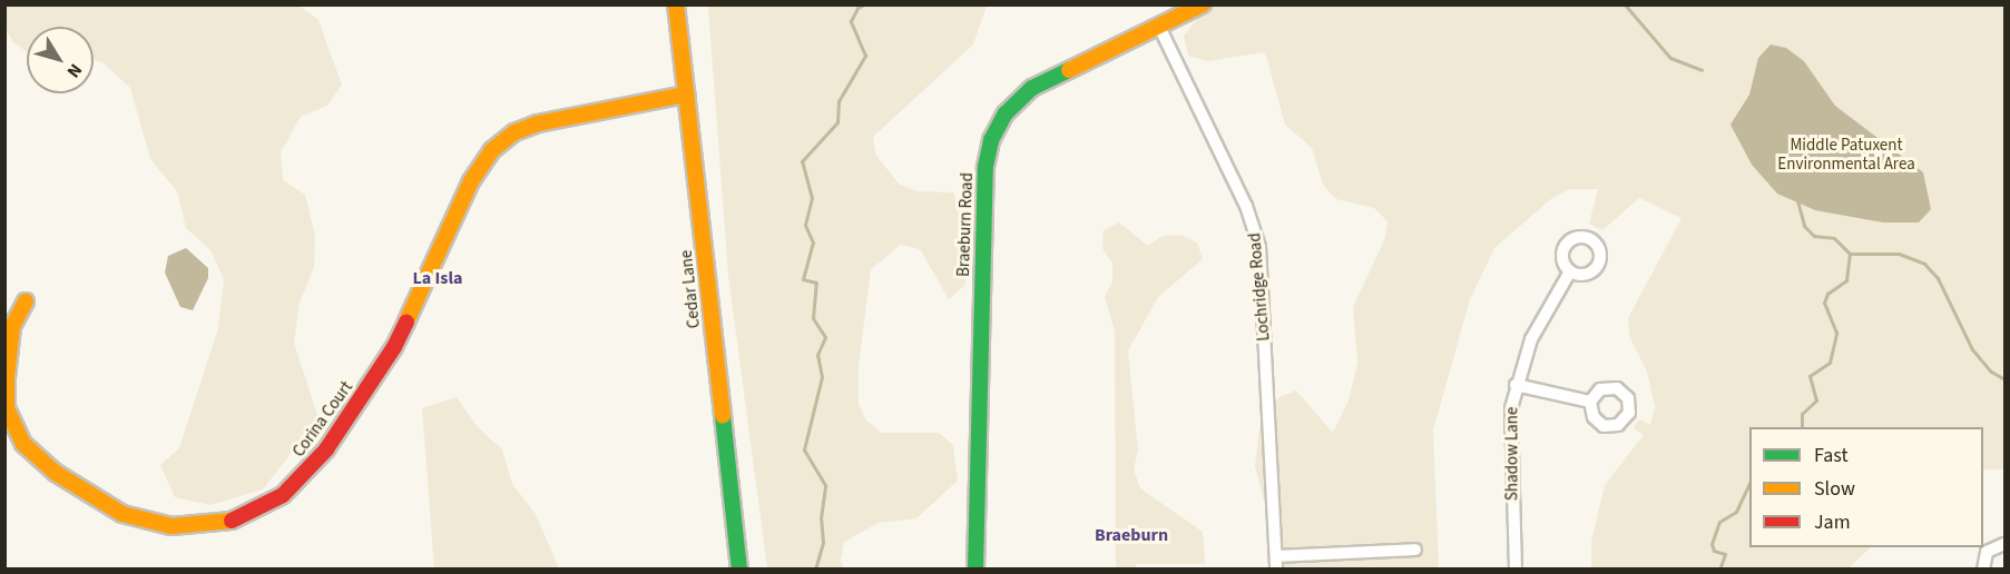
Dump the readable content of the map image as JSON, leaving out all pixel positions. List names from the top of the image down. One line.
{"streets":{"street":["Braeburn Road","Lochridge Road","Cedar Lane","Corina Court","Shadow Lane"]},"crossings":[["Braeburn Road","Lochridge Road"],["Cedar Lane","Corina Court"]],"districts":["La Isla","Braeburn"],"parks":["Middle Patuxent Environmental Area"],"legend":["Fast","Slow","Jam"],"north":"bottom right"}
